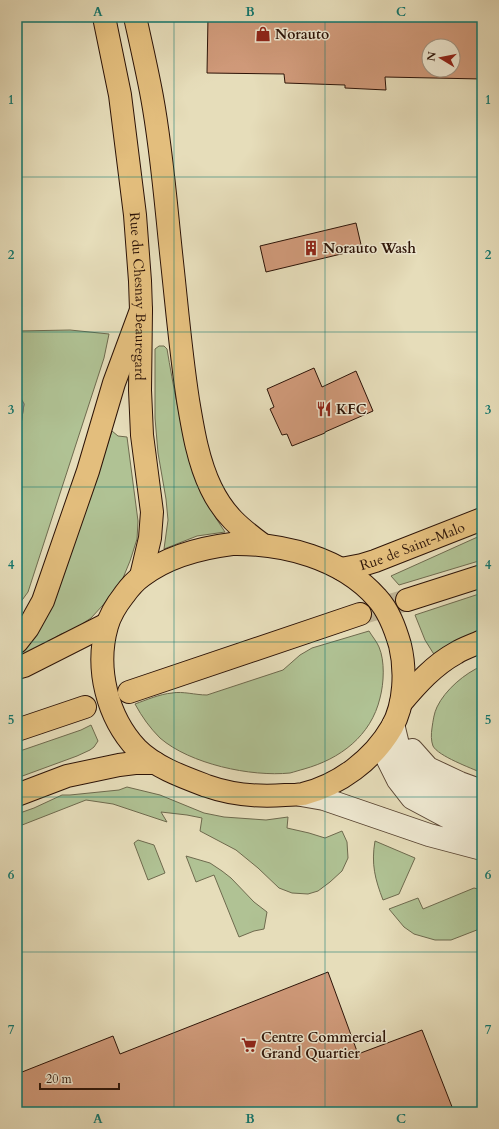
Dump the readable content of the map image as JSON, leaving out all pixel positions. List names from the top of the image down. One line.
{"streets":{"main road":["Rue du Chesnay Beauregard","Rue de Saint-Malo"]},"places":{"shop":["Norauto"],"building":["Norauto Wash"],"restaurant":["KFC"],"supermarket":["Centre Commercial Grand Quartier"]},"scale_bar":"20 m","north":"left","grid":{"columns":["A","B","C"],"rows":["1","2","3","4","5","6","7"]}}
